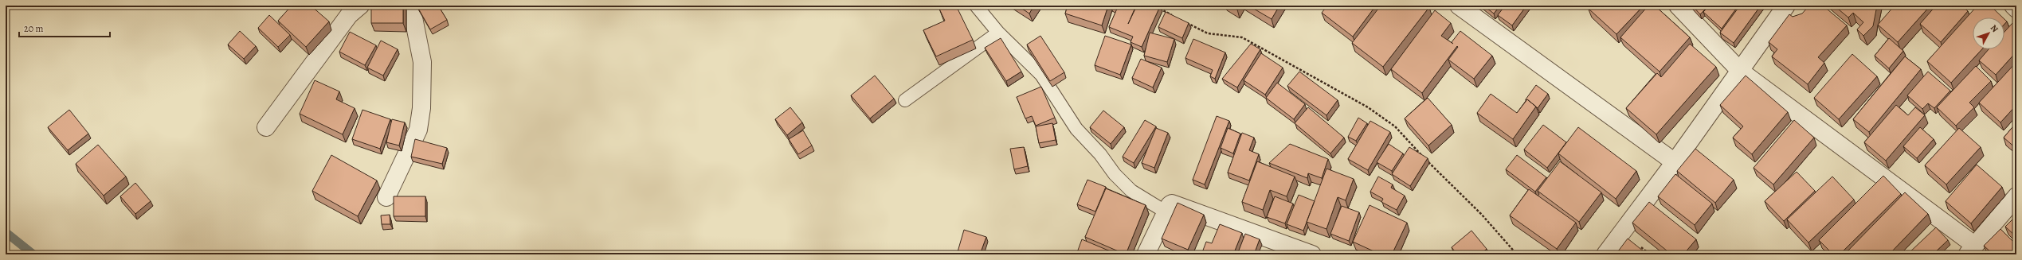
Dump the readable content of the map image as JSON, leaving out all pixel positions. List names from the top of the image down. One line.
{"scale_bar":"20 m","north":"top right"}
